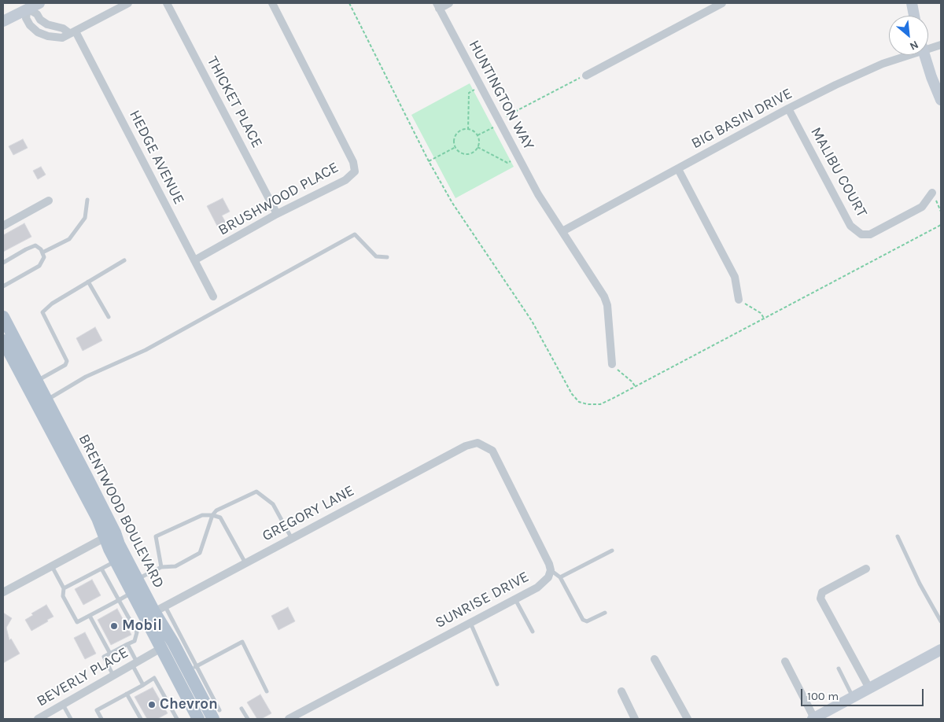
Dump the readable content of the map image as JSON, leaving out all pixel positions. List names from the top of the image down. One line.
{"streets":{"main road":["BRENTWOOD BOULEVARD"],"street":["HUNTINGTON WAY","THICKET PLACE","BIG BASIN DRIVE","HEDGE AVENUE","MALIBU COURT","BRUSHWOOD PLACE","GREGORY LANE","SUNRISE DRIVE","BEVERLY PLACE"]},"crossings":[["HUNTINGTON WAY","BIG BASIN DRIVE"],["THICKET PLACE","BRUSHWOOD PLACE"],["BIG BASIN DRIVE","MALIBU COURT"],["HEDGE AVENUE","BRUSHWOOD PLACE"],["BRENTWOOD BOULEVARD","GREGORY LANE"],["BRENTWOOD BOULEVARD","BEVERLY PLACE"],["GREGORY LANE","SUNRISE DRIVE"]],"places":["Mobil","Chevron"],"scale_bar":"100 m","north":"bottom right"}
